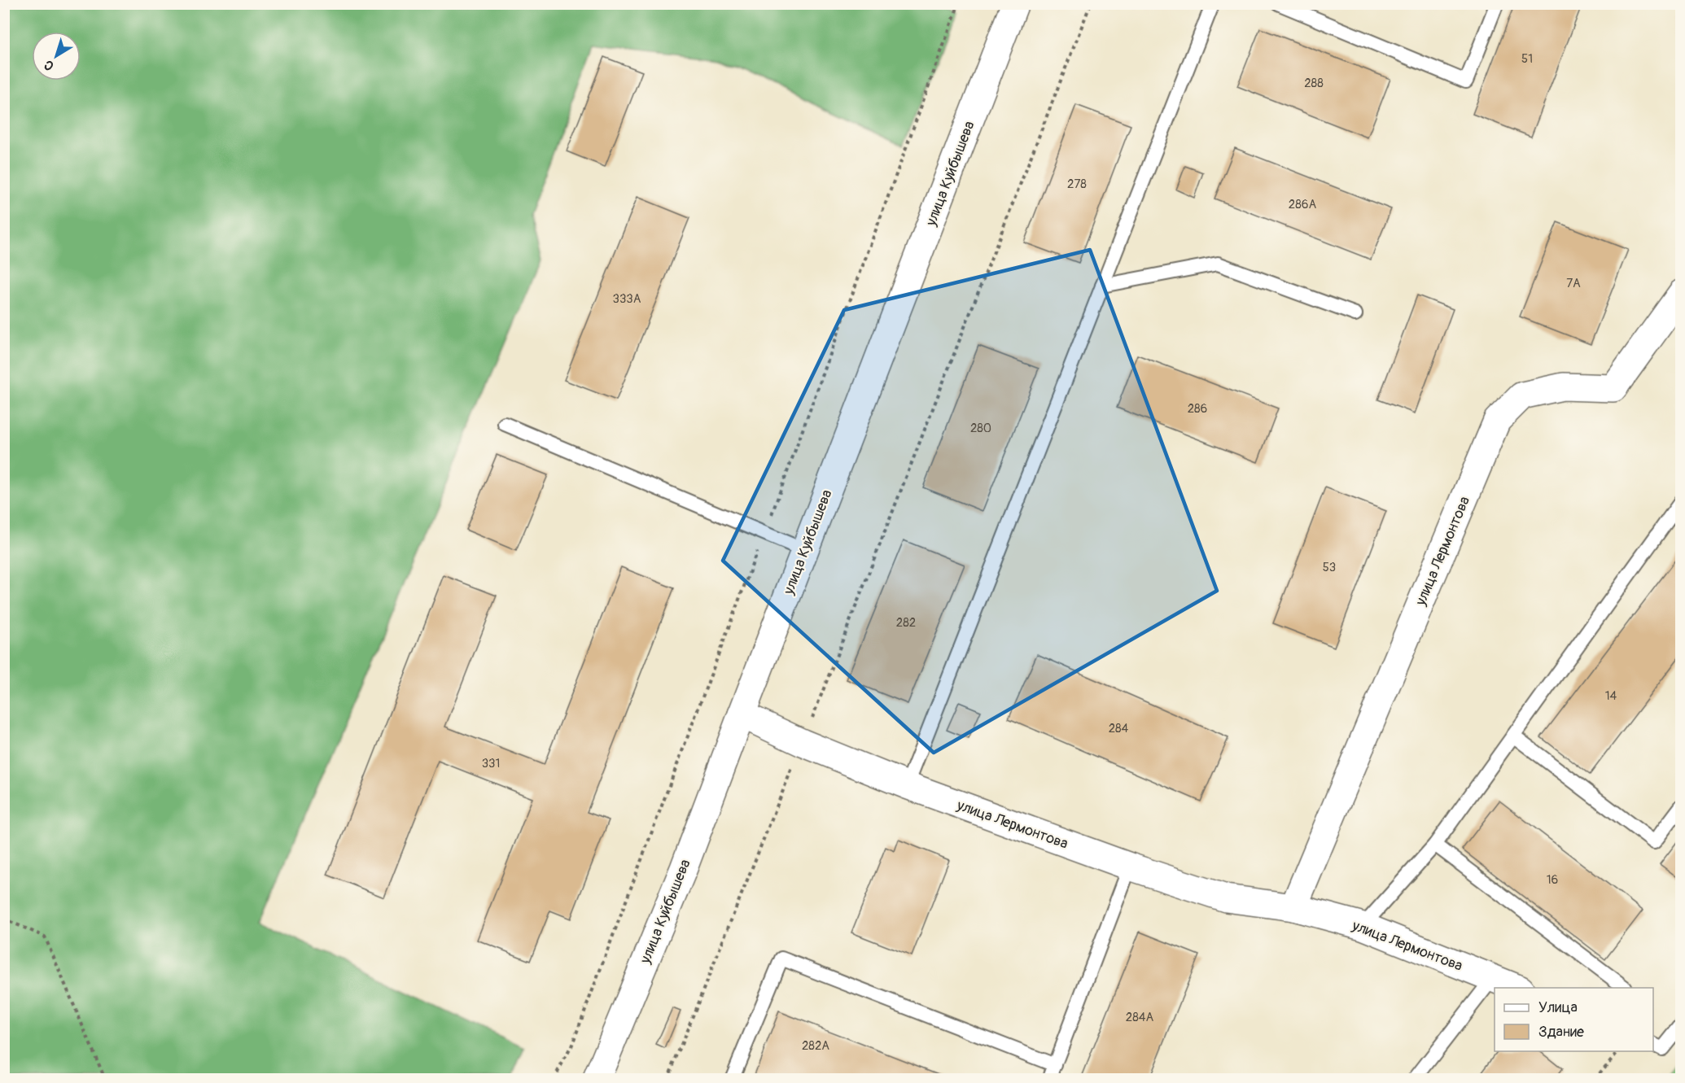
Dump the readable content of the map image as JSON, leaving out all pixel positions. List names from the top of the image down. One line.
{"streets":{"street":["улица Куйбышева","улица Лермонтова"]},"crossings":[["улица Куйбышева","улица Лермонтова"]],"house_numbers":["51","288","278","286А","7А","333А","286","280","53","282","14","284","331","16","284А","282А"],"legend":["Улица","Здание"],"north":"bottom left"}
